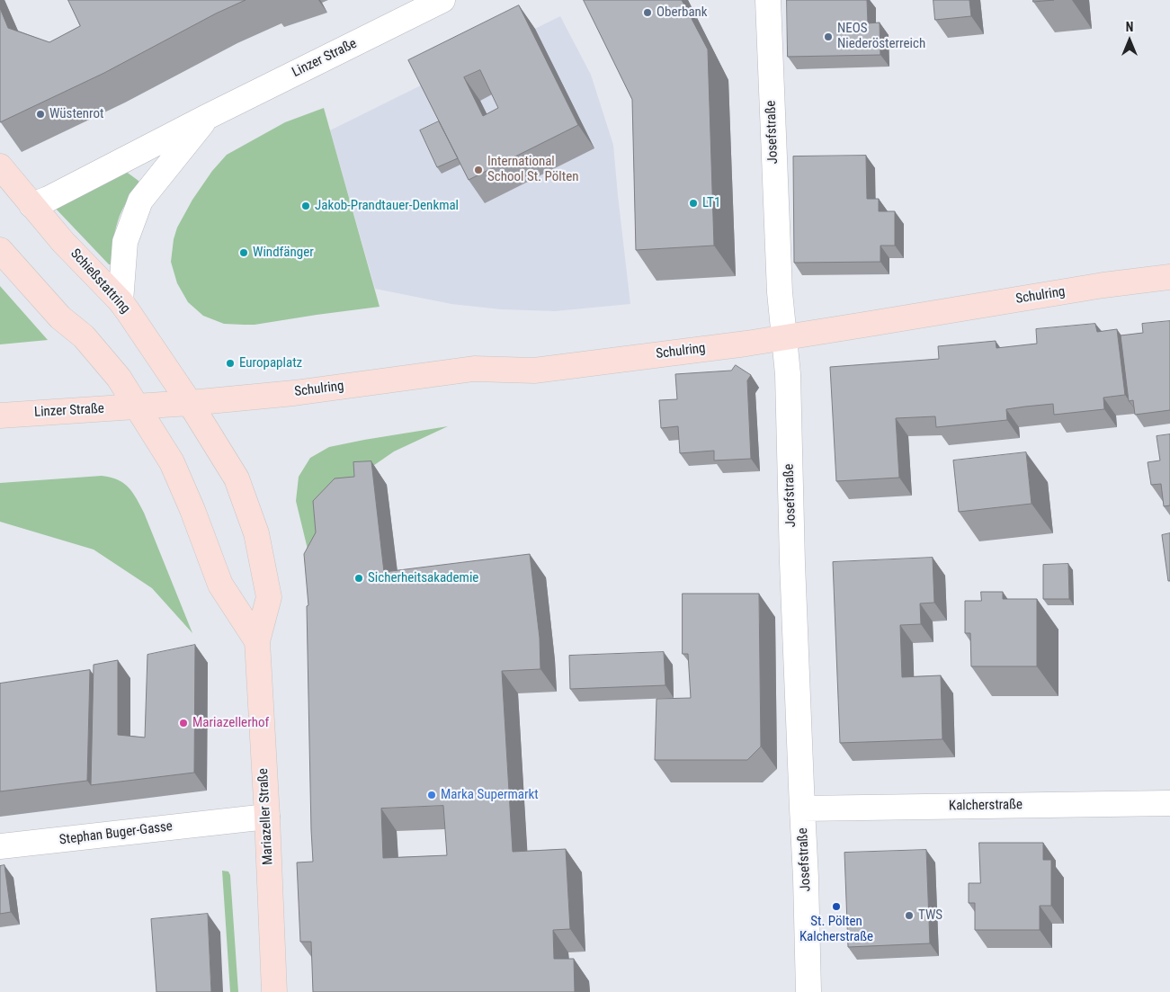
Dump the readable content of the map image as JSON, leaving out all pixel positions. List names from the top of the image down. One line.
{"streets":{"main road":["Linzer Straße","Schießstattring","Schulring","Mariazeller Straße"],"street":["Josefstraße","Kalcherstraße","Stephan Buger-Gasse"]},"crossings":[["Linzer Straße","Schießstattring"],["Linzer Straße","Schulring"],["Linzer Straße","Mariazeller Straße"],["Josefstraße","Schulring"],["Josefstraße","Kalcherstraße"],["Schießstattring","Schulring"],["Schießstattring","Mariazeller Straße"],["Schulring","Mariazeller Straße"],["Mariazeller Straße","Stephan Buger-Gasse"]],"places":["Oberbank","NEOS Niederösterreich","Wüstenrot","International School St. Pölten","LT1","Jakob-Prandtauer-Denkmal","Windfänger","Europaplatz","Sicherheitsakademie","Mariazellerhof","Marka Supermarkt","St. Pölten Kalcherstraße","TWS"],"north":"top"}
